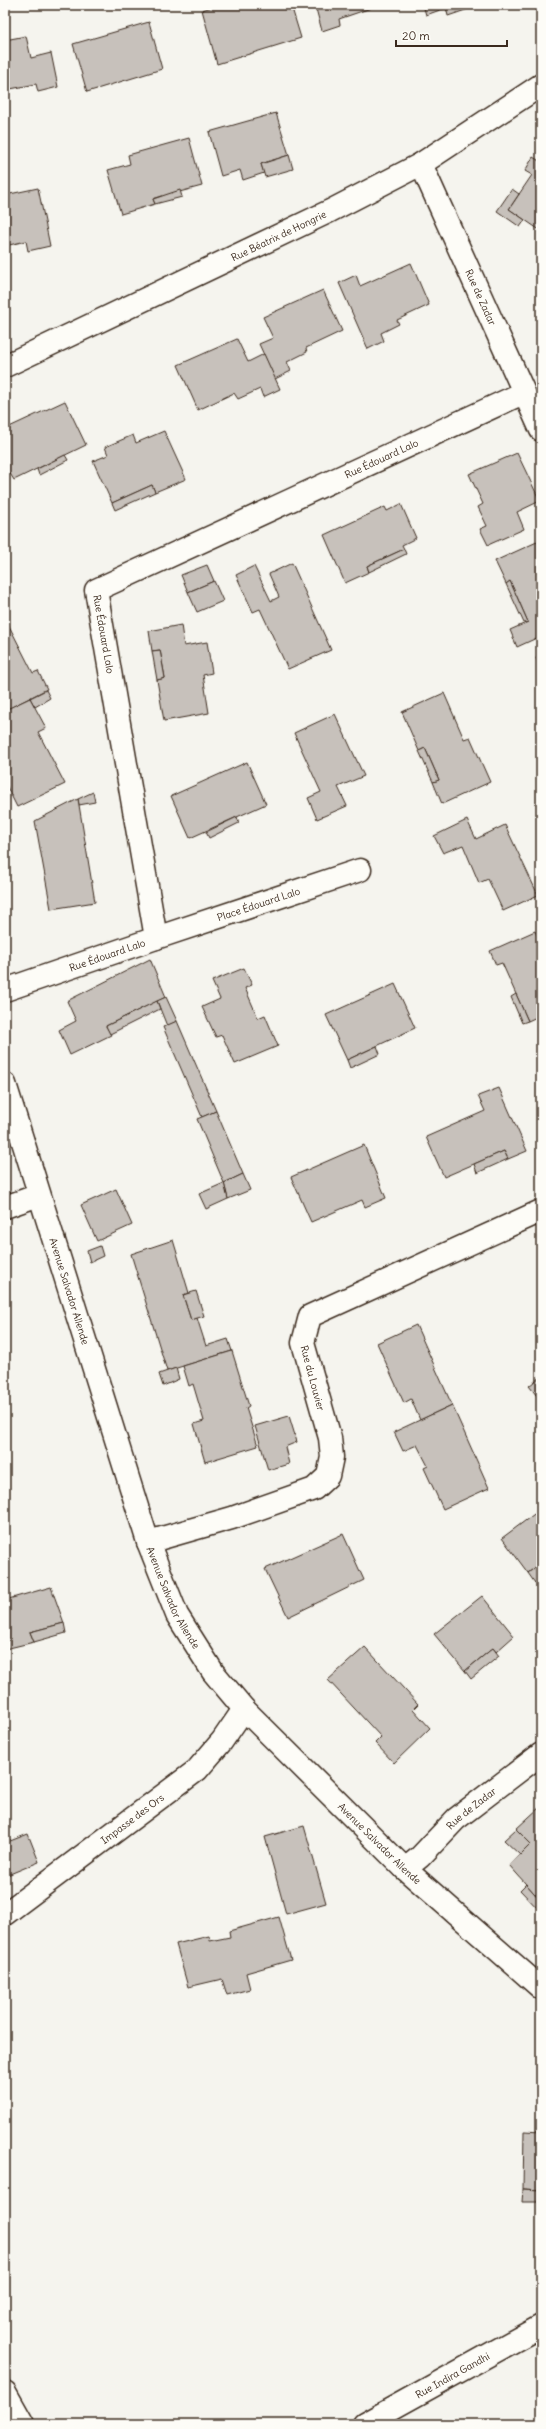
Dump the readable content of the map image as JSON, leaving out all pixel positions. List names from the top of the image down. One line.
{"streets":{"street":["Rue Béatrix de Hongrie","Rue de Zadar","Rue Édouard Lalo","Place Édouard Lalo","Avenue Salvador Allende","Rue du Louvier","Impasse des Ors","Rue Indira Gandhi"]},"crossings":[["Rue Béatrix de Hongrie","Rue de Zadar"],["Rue de Zadar","Rue Édouard Lalo"],["Rue de Zadar","Avenue Salvador Allende"],["Rue Édouard Lalo","Place Édouard Lalo"],["Avenue Salvador Allende","Rue du Louvier"],["Avenue Salvador Allende","Impasse des Ors"]],"scale_bar":"20 m"}
